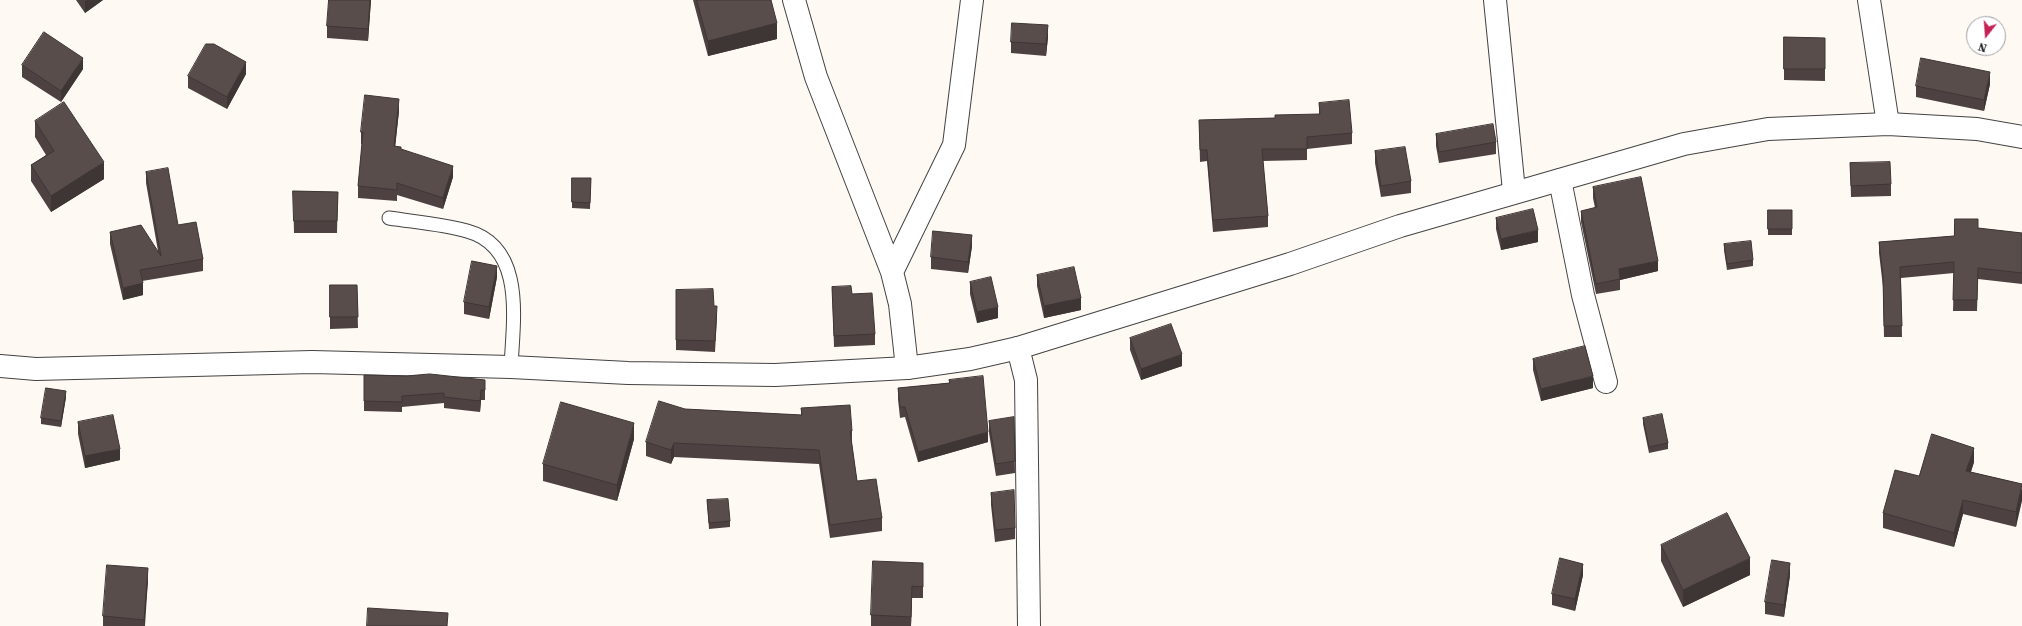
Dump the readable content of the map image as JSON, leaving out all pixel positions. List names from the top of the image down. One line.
{"north":"bottom"}
